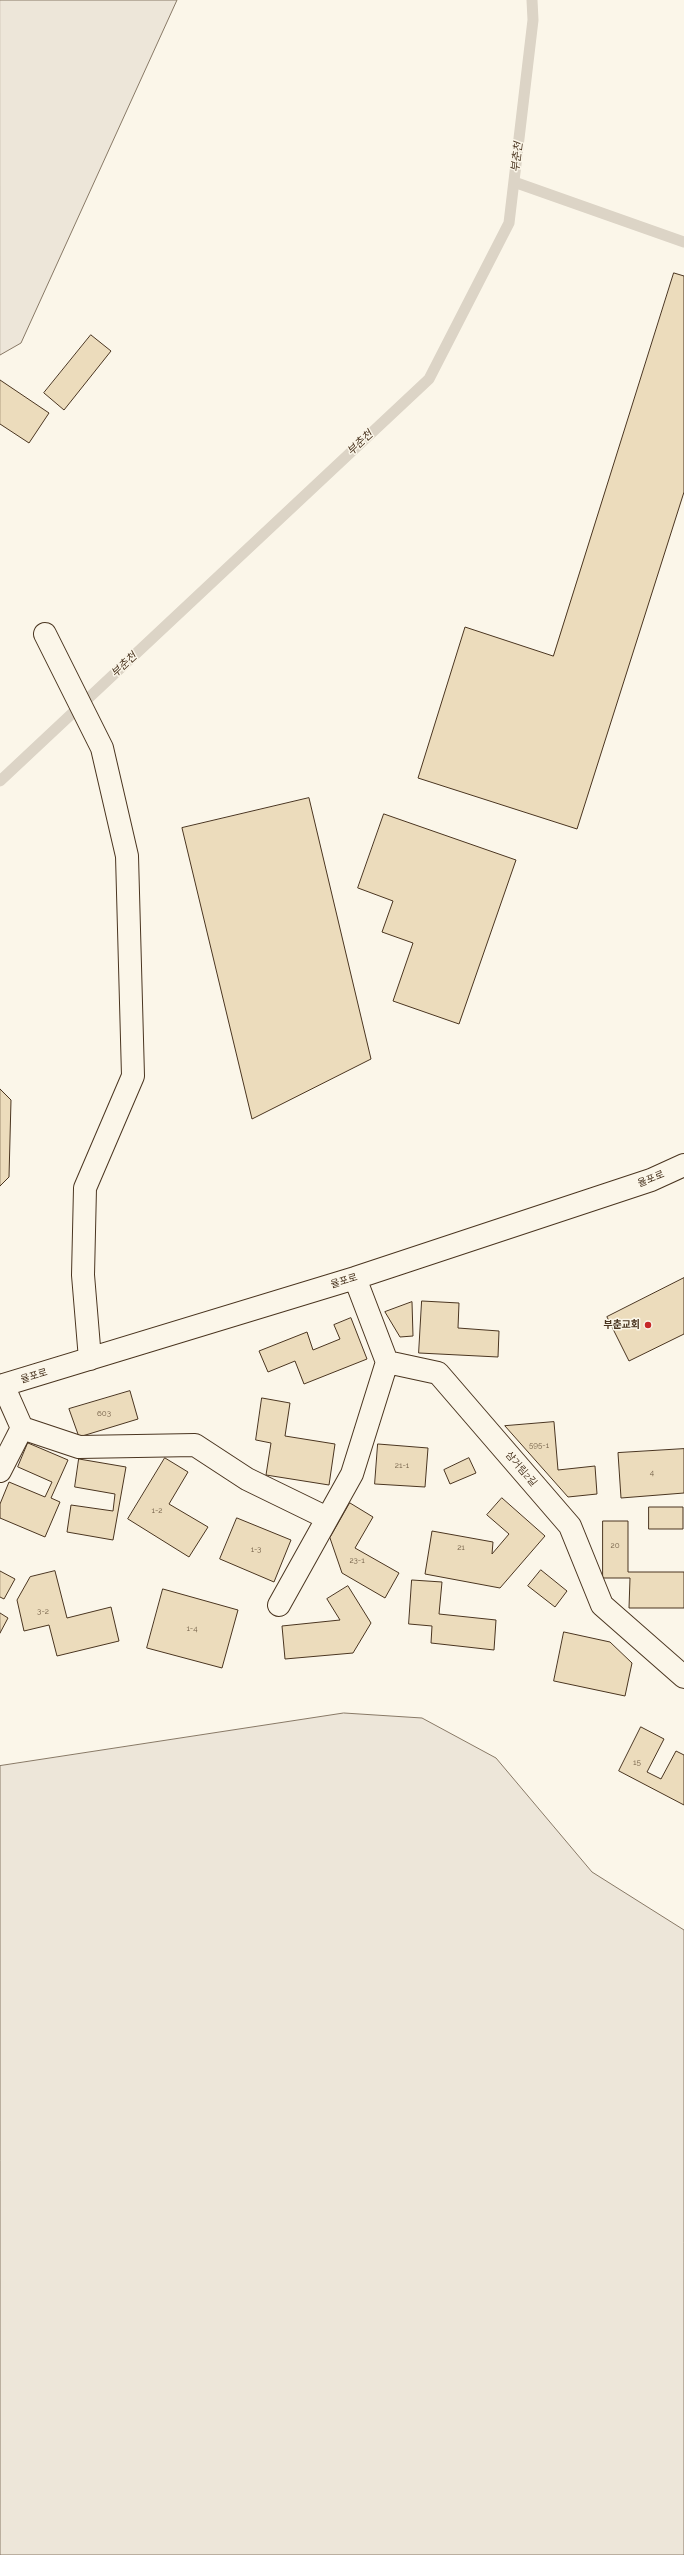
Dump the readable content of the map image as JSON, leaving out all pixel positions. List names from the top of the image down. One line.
{"streets":{"street":["율포로","삼거림2길"]},"water":["부춘천"],"places":["부춘교회"],"house_numbers":["603","595-1","21-1","4","1-2","20","21","1-3","23-1","3-2","1-4","15"]}
